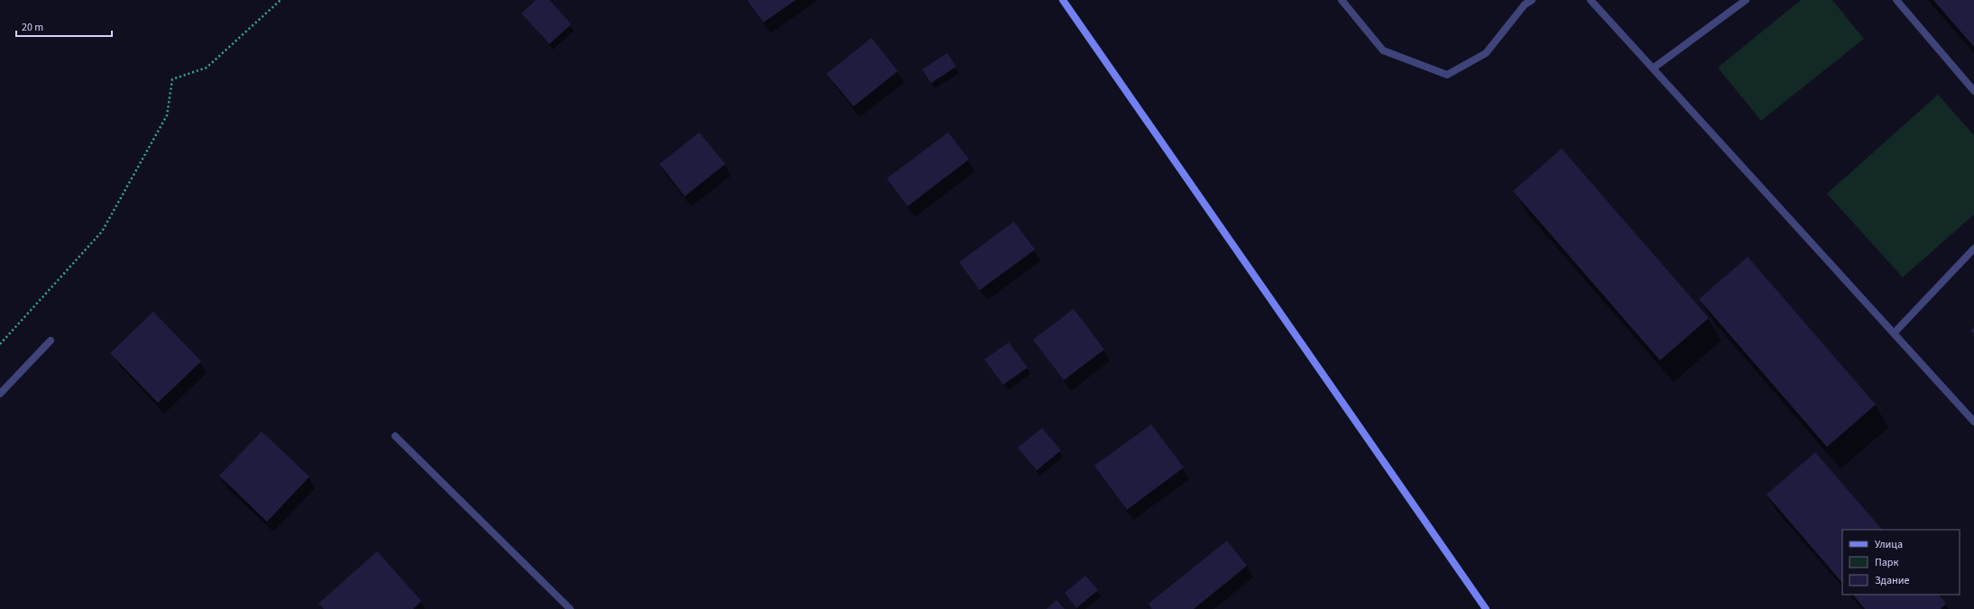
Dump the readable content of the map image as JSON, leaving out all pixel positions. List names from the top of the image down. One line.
{"legend":["Улица","Парк","Здание"],"scale_bar":"20 m"}
